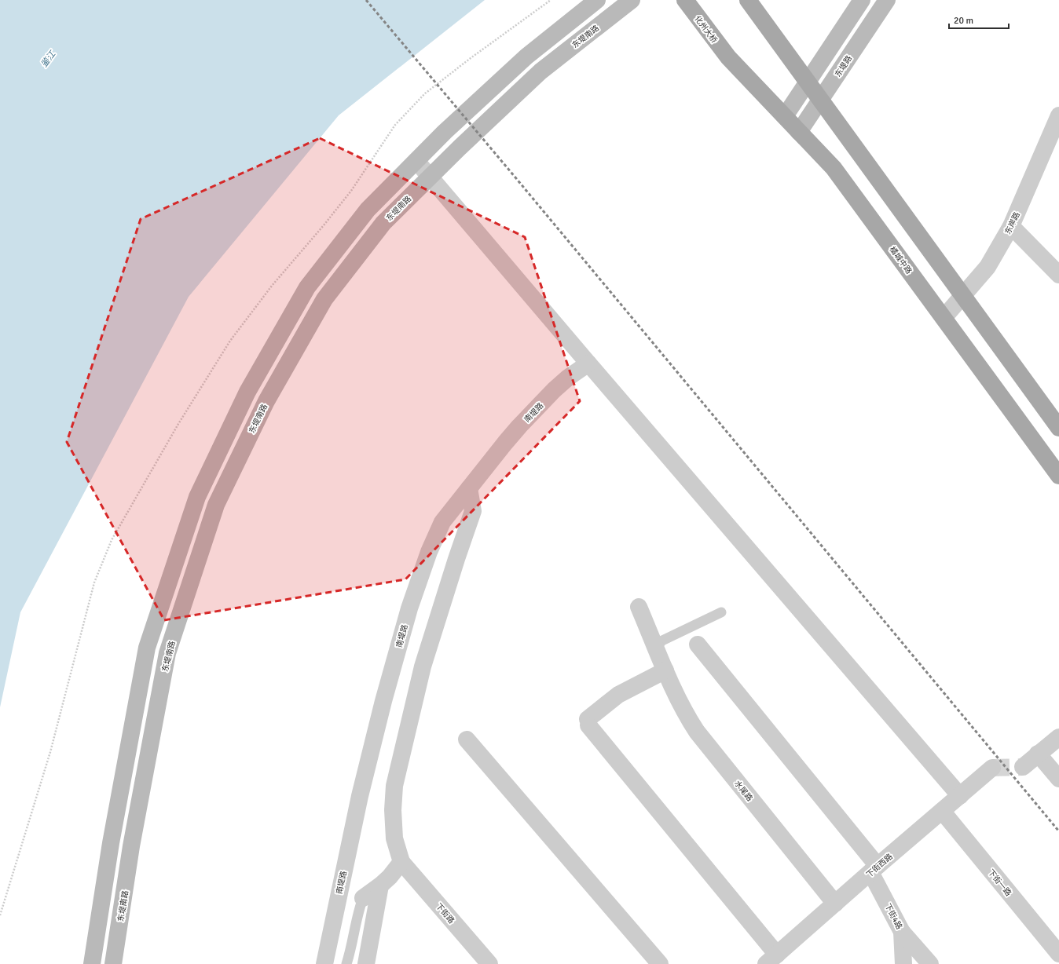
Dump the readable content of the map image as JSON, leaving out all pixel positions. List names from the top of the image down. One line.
{"streets":{"main road":["化州大桥","东堤南路","东堤路","橘城中路"],"street":["东岸路","南堤路","水尾路","下街西路","下街一路","下街路","下街4路"]},"crossings":[["化州大桥","橘城中路"],["东堤路","橘城中路"],["东岸路","橘城中路"],["水尾路","下街西路"],["下街西路","下街一路"],["下街西路","下街4路"]],"water":["鉴江"],"scale_bar":"20 m"}
